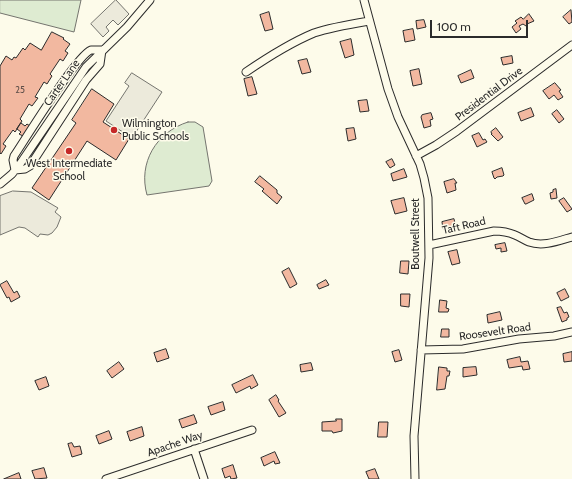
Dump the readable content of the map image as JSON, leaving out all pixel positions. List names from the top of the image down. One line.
{"streets":{"street":["Carter Lane","Presidential Drive","Taft Road","Boutwell Street","Roosevelt Road","Apache Way"]},"crossings":[["Presidential Drive","Boutwell Street"],["Taft Road","Boutwell Street"],["Boutwell Street","Roosevelt Road"]],"places":["Wilmington Public Schools","West Intermediate School"],"house_numbers":["25"],"scale_bar":"100 m"}
